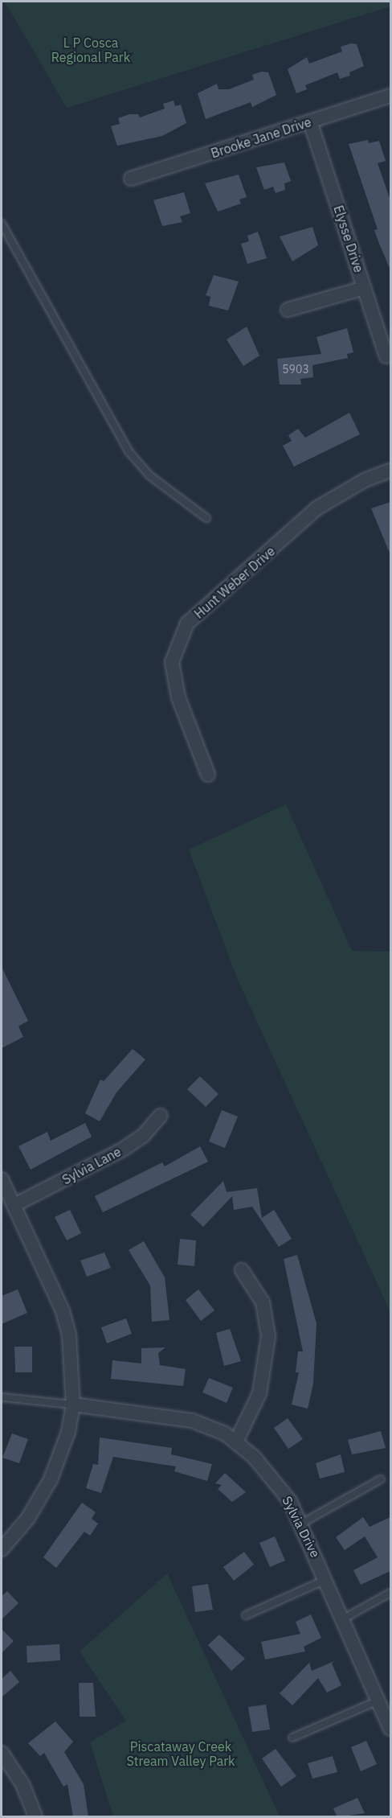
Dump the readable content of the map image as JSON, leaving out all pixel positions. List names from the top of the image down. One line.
{"streets":{"street":["Brooke Jane Drive","Elysse Drive","Hunt Weber Drive","Sylvia Lane","Sylvia Drive"]},"crossings":[["Brooke Jane Drive","Elysse Drive"]],"parks":["L P Cosca Regional Park","Piscataway Creek Stream Valley Park"],"house_numbers":["5903"]}
